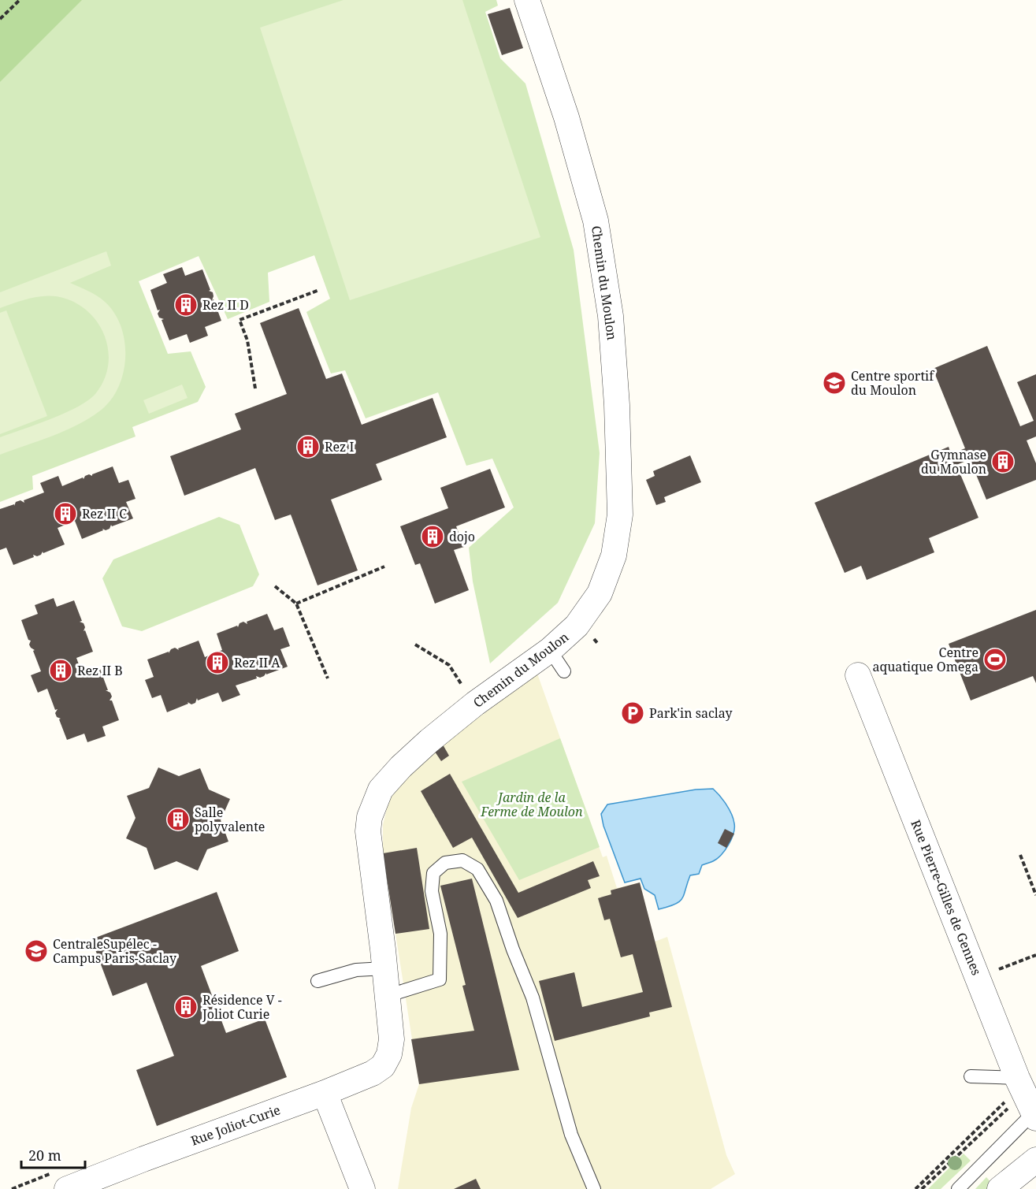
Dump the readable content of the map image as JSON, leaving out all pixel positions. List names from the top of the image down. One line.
{"streets":{"street":["Chemin du Moulon","Rue Pierre-Gilles de Gennes","Rue Joliot-Curie"]},"crossings":[["Chemin du Moulon","Rue Joliot-Curie"]],"parks":["Jardin de la Ferme de Moulon"],"places":{"building":["Rez II D","Rez I","Gymnase du Moulon","Rez II C","dojo","Rez II A","Rez II B","Salle polyvalente","Résidence V - Joliot Curie"],"school or university":["Centre sportif du Moulon","CentraleSupélec - Campus Paris-Saclay"],"sports":["Centre aquatique Omega"],"parking":["Park'in saclay"]},"scale_bar":"20 m"}
